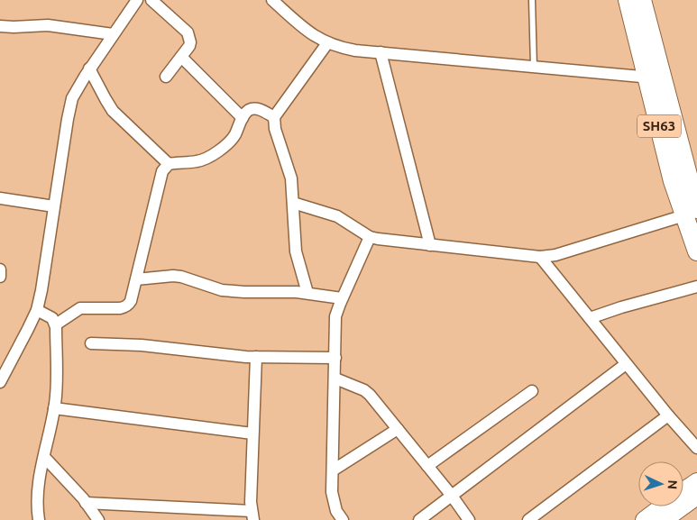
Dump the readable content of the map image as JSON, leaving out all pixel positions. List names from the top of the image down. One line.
{"streets":{"main road":["SH63"]},"north":"right"}
